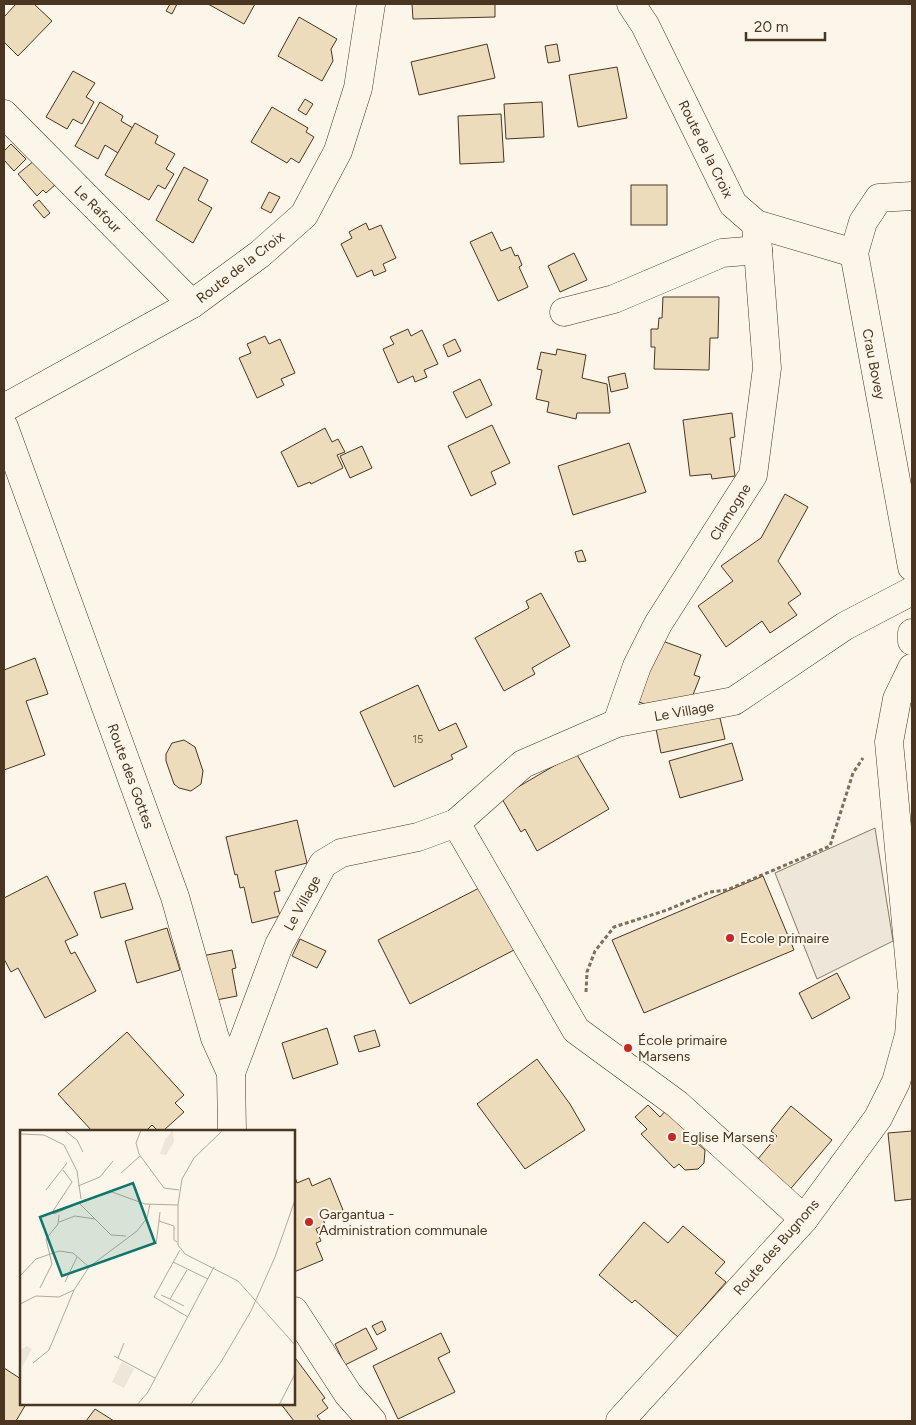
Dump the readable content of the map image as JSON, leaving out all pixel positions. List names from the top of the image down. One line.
{"streets":{"street":["Route de la Croix","Le Rafour","Crau Bovey","Clamogne","Le Village","Route des Gottes","Route des Bugnons"]},"crossings":[["Route de la Croix","Le Rafour"],["Route de la Croix","Crau Bovey"],["Route de la Croix","Clamogne"],["Clamogne","Le Village"],["Le Village","Route des Gottes"]],"places":["Ecole primaire","École primaire Marsens","Eglise Marsens","Gargantua - Administration communale"],"house_numbers":["15"],"scale_bar":"20 m"}
